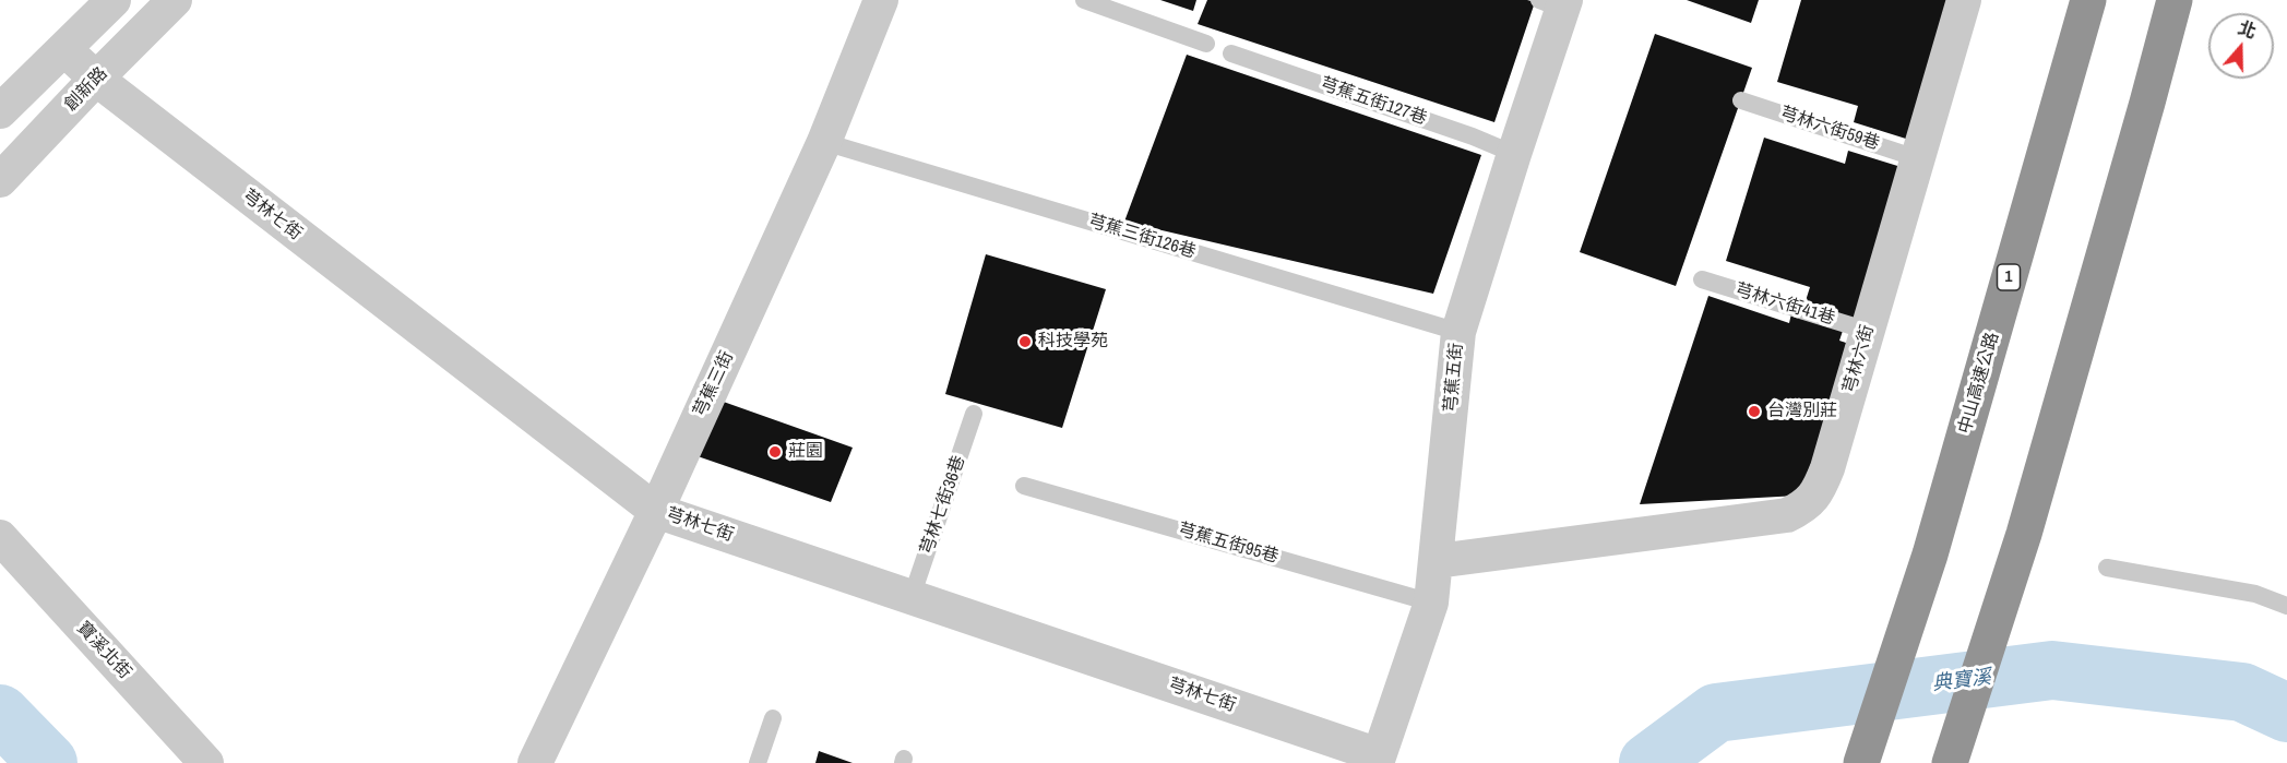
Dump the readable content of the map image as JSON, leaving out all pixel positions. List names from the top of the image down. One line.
{"streets":{"highway":["1","中山高速公路"],"street":["創新路","芎林七街","芎林六街","芎蕉五街","芎蕉三街","寶溪北街"],"lane":["芎蕉五街127巷","芎林六街59巷","芎蕉三街126巷","芎林六街41巷","芎林七街36巷","芎蕉五街95巷"]},"crossings":[["創新路","芎林七街"],["芎蕉五街127巷","芎蕉五街"],["芎林六街59巷","芎林六街"],["芎林七街","芎蕉五街"],["芎林七街","芎蕉三街"],["芎林七街","芎林七街36巷"],["芎蕉三街126巷","芎蕉五街"],["芎蕉三街126巷","芎蕉三街"],["芎林六街41巷","芎林六街"],["芎林六街","芎蕉五街"],["芎蕉五街","芎蕉五街95巷"]],"water":["典寶溪"],"places":["科技學苑","台灣別莊","莊園"],"north":"top"}
